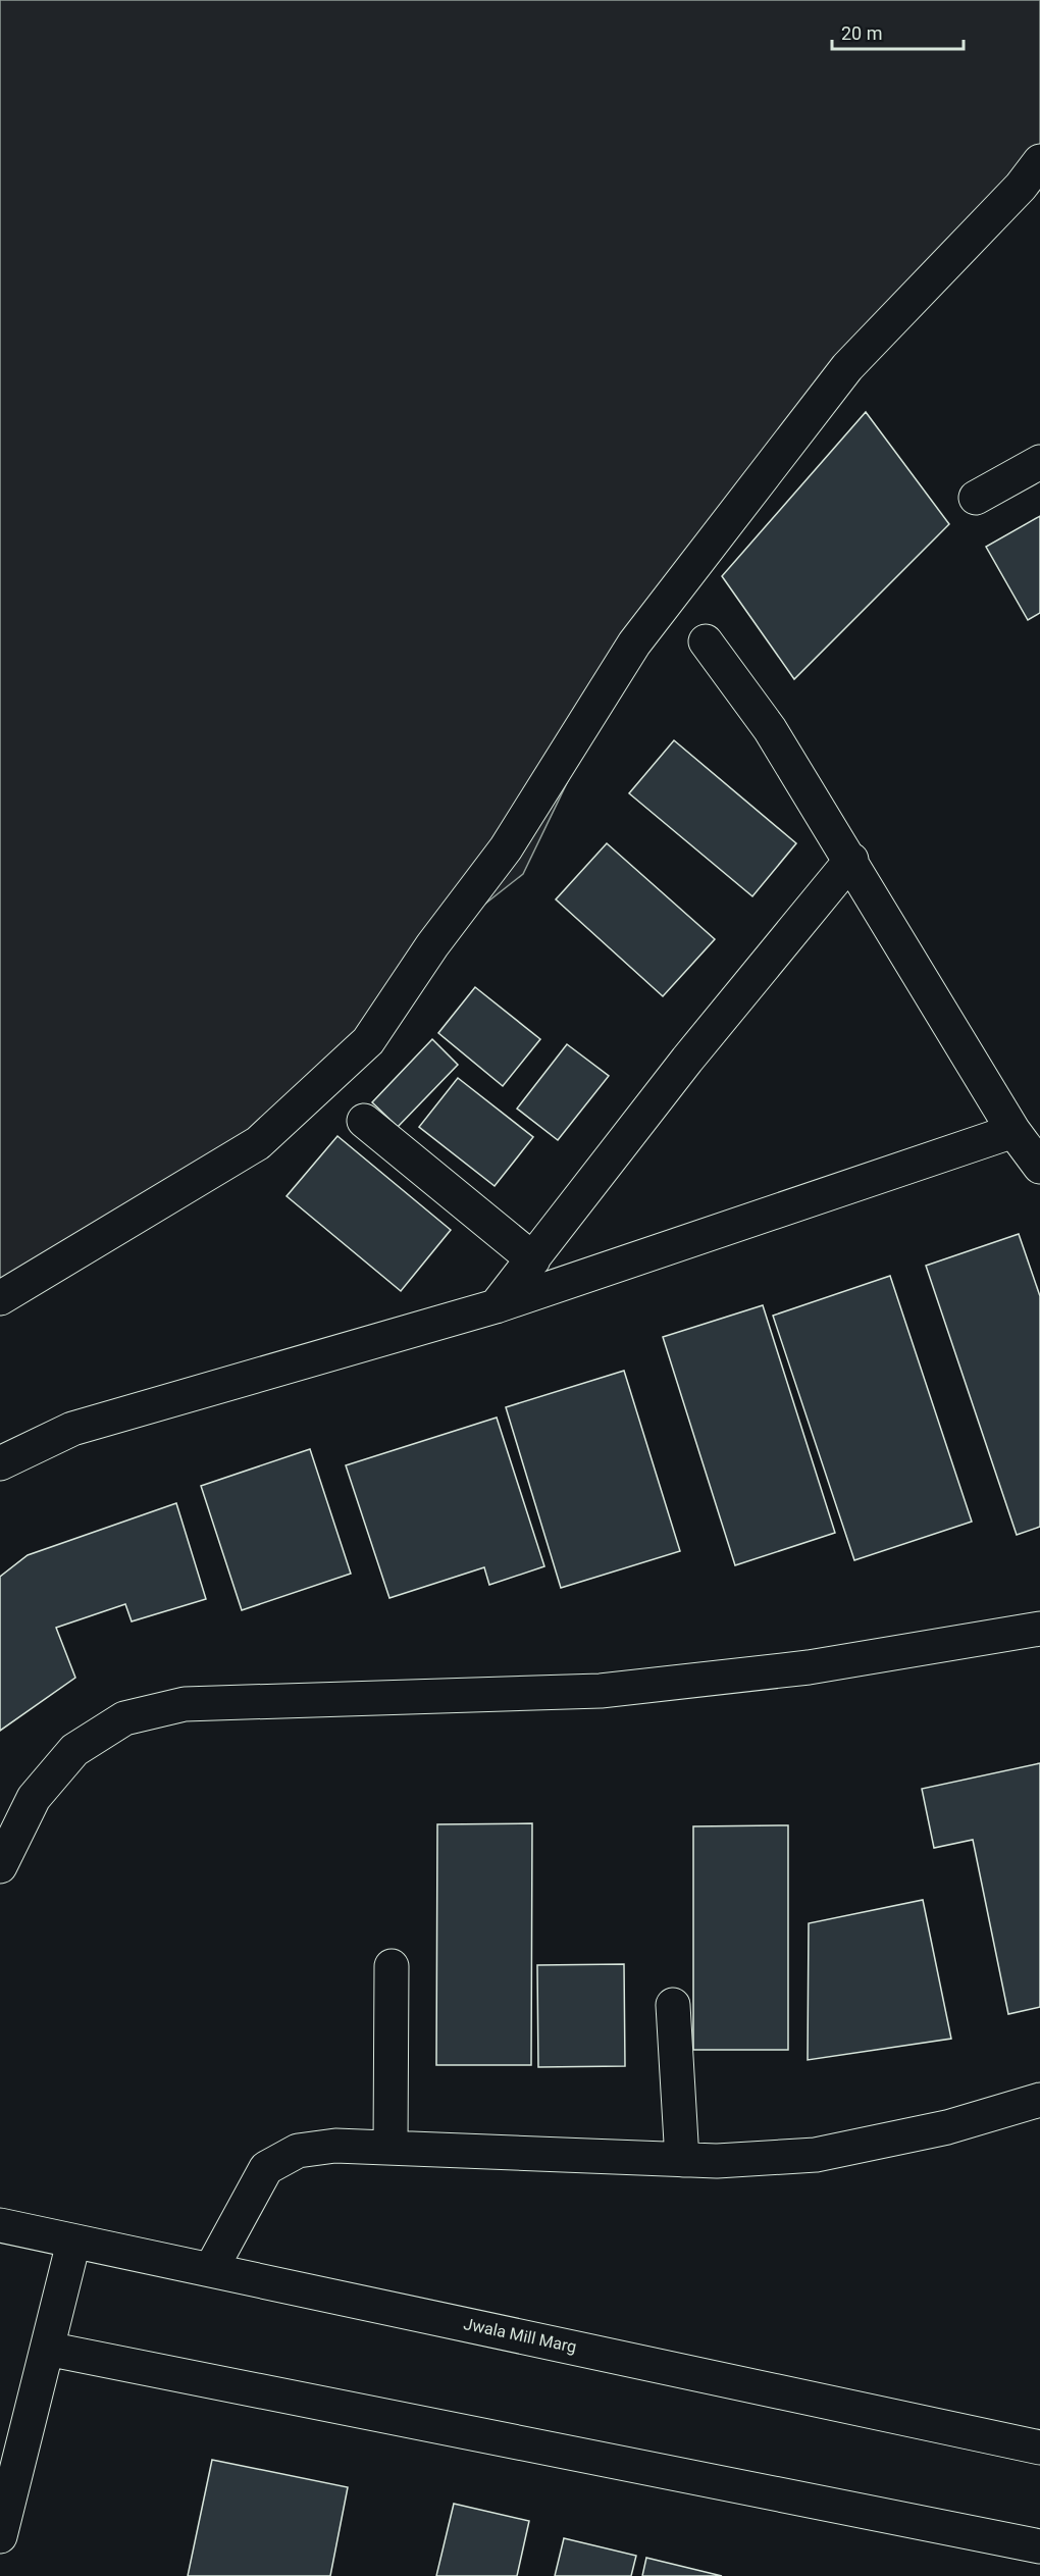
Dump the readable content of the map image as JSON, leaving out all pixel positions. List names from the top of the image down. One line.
{"streets":{"street":["Jwala Mill Marg"]},"scale_bar":"20 m"}
